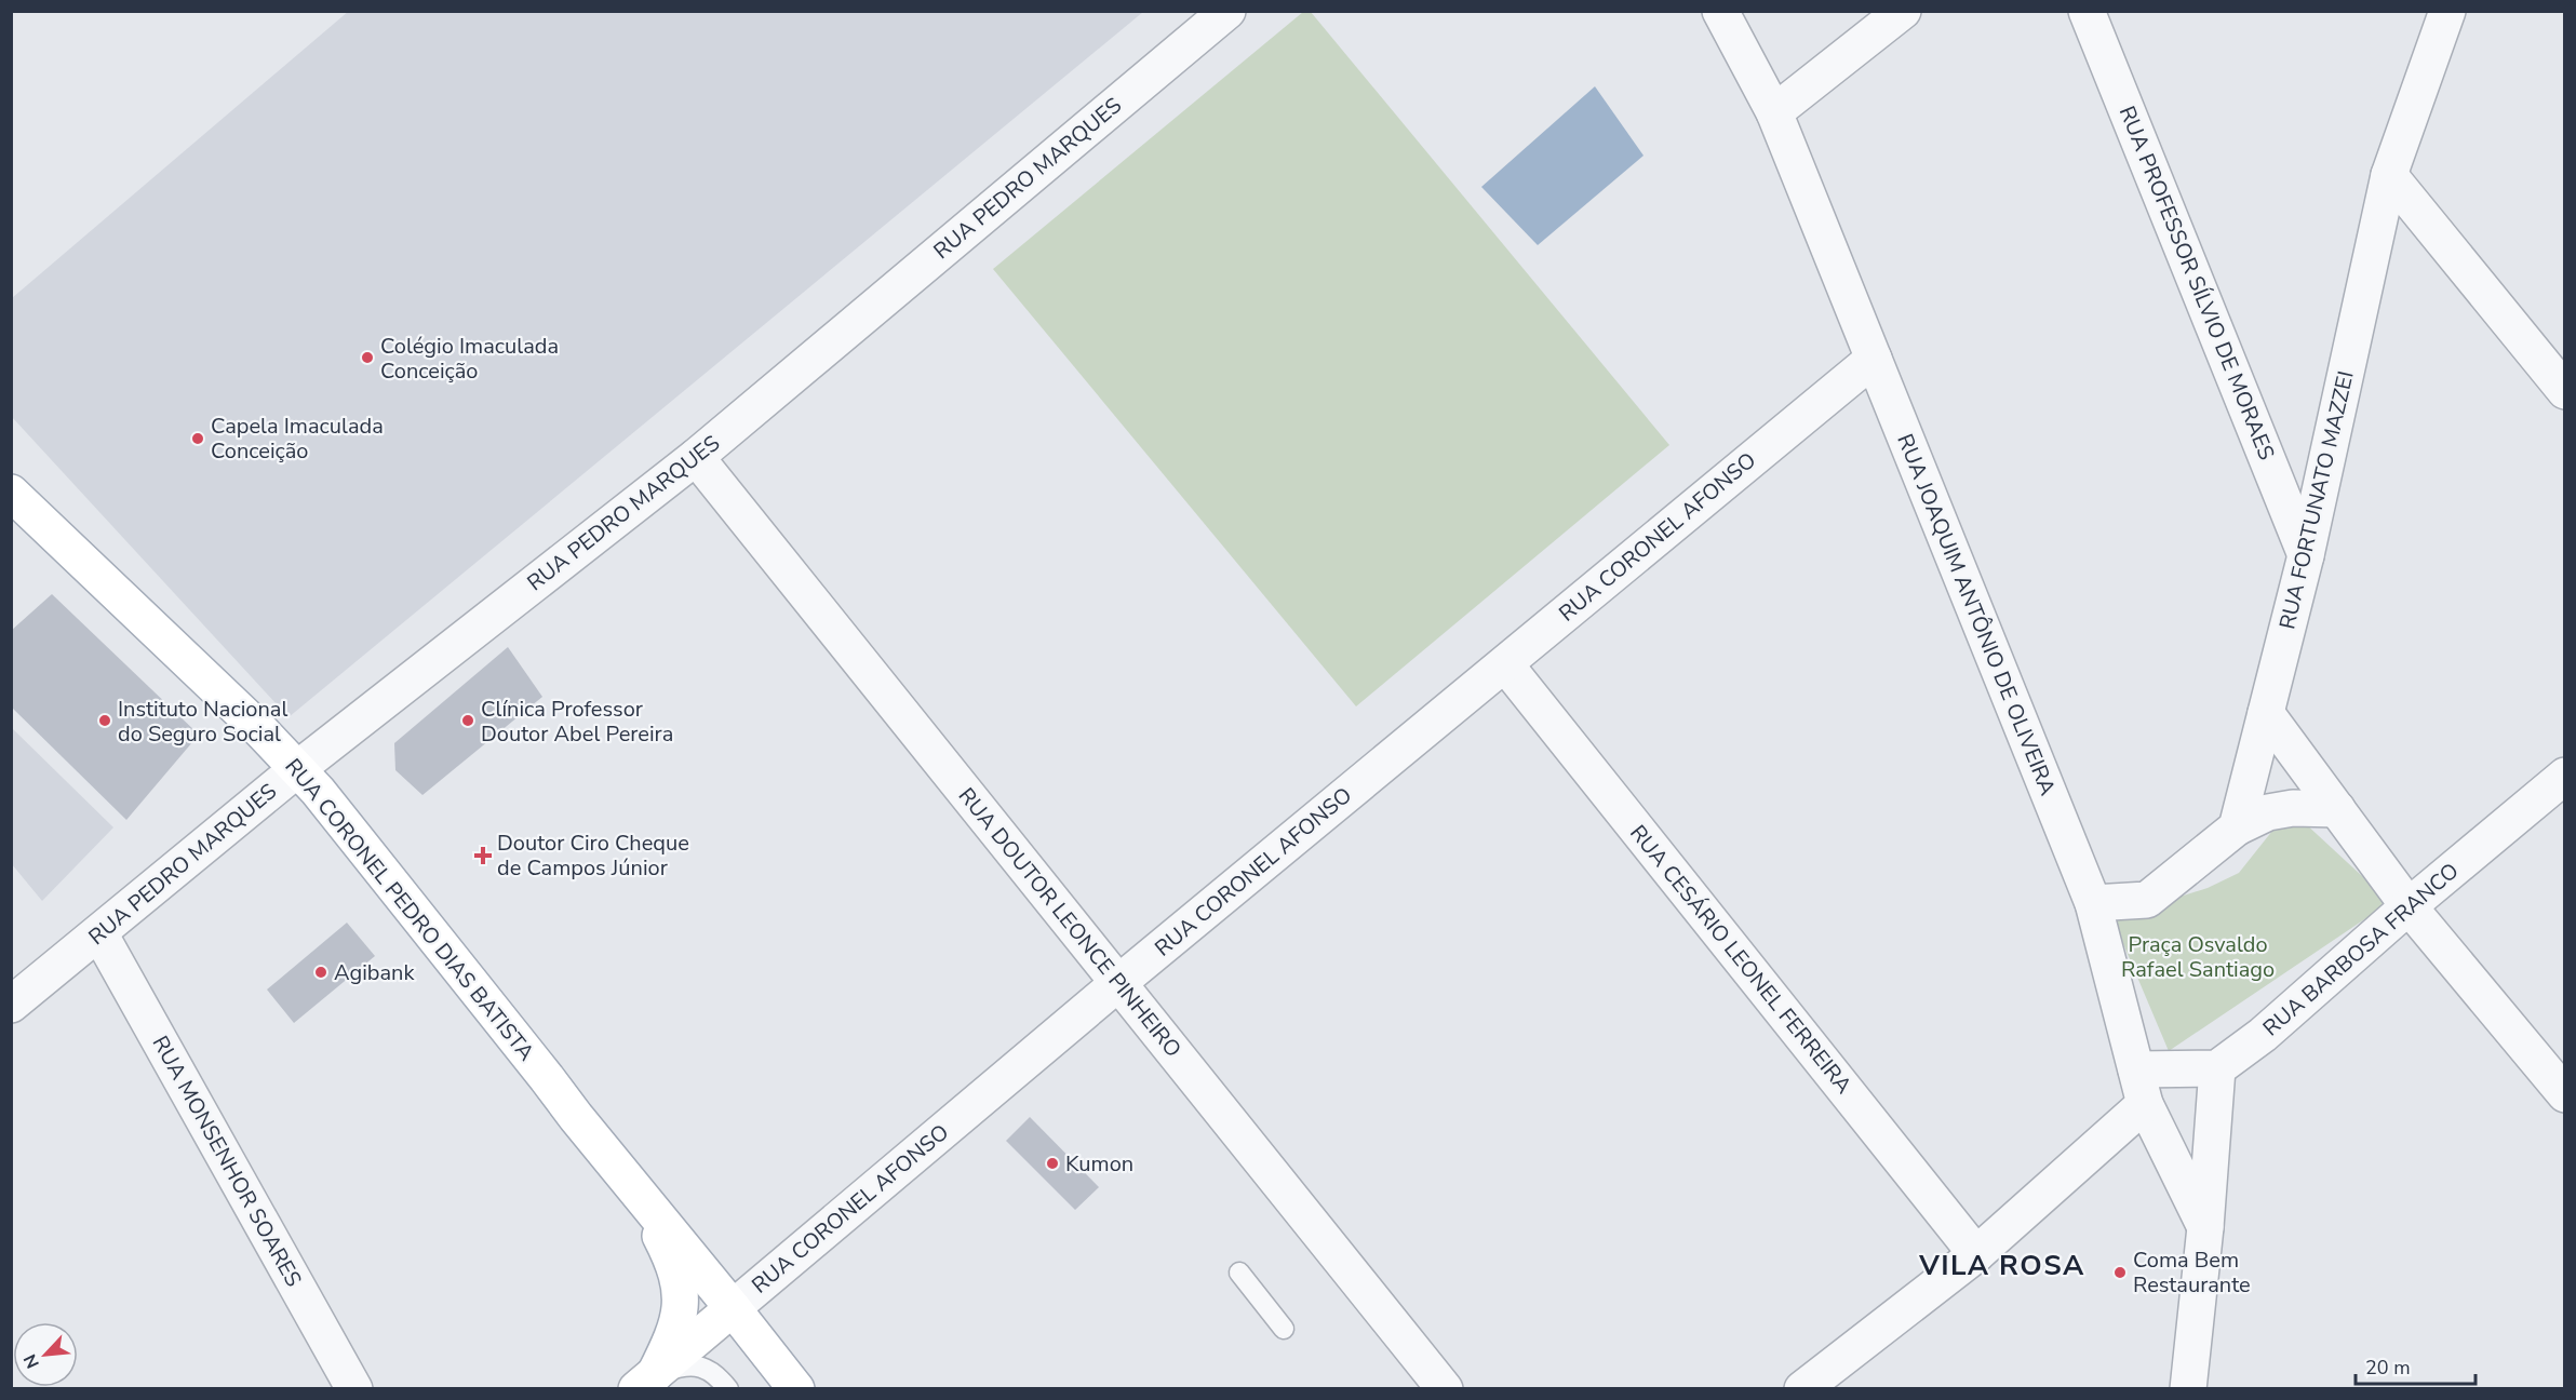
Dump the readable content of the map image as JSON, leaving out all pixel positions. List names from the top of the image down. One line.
{"streets":{"main road":["RUA CORONEL AFONSO","RUA CORONEL PEDRO DIAS BATISTA"],"street":["RUA PEDRO MARQUES","RUA PROFESSOR SÍLVIO DE MORAES","RUA FORTUNATO MAZZEI","RUA JOAQUIM ANTÔNIO DE OLIVEIRA","RUA DOUTOR LEONCE PINHEIRO","RUA BARBOSA FRANCO","RUA CESÁRIO LEONEL FERREIRA","RUA MONSENHOR SOARES"]},"crossings":[["RUA PEDRO MARQUES","RUA CORONEL PEDRO DIAS BATISTA"],["RUA PEDRO MARQUES","RUA DOUTOR LEONCE PINHEIRO"],["RUA PEDRO MARQUES","RUA MONSENHOR SOARES"],["RUA PROFESSOR SÍLVIO DE MORAES","RUA FORTUNATO MAZZEI"],["RUA CORONEL AFONSO","RUA JOAQUIM ANTÔNIO DE OLIVEIRA"],["RUA CORONEL AFONSO","RUA DOUTOR LEONCE PINHEIRO"],["RUA CORONEL AFONSO","RUA CESÁRIO LEONEL FERREIRA"]],"districts":["VILA ROSA"],"parks":["Praça Osvaldo Rafael Santiago"],"places":{"other":["Colégio Imaculada Conceição","Capela Imaculada Conceição","Instituto Nacional do Seguro Social","Clínica Professor Doutor Abel Pereira","Agibank","Kumon","Coma Bem Restaurante"],"health":["Doutor Ciro Cheque de Campos Júnior"]},"scale_bar":"20 m","north":"bottom left"}
